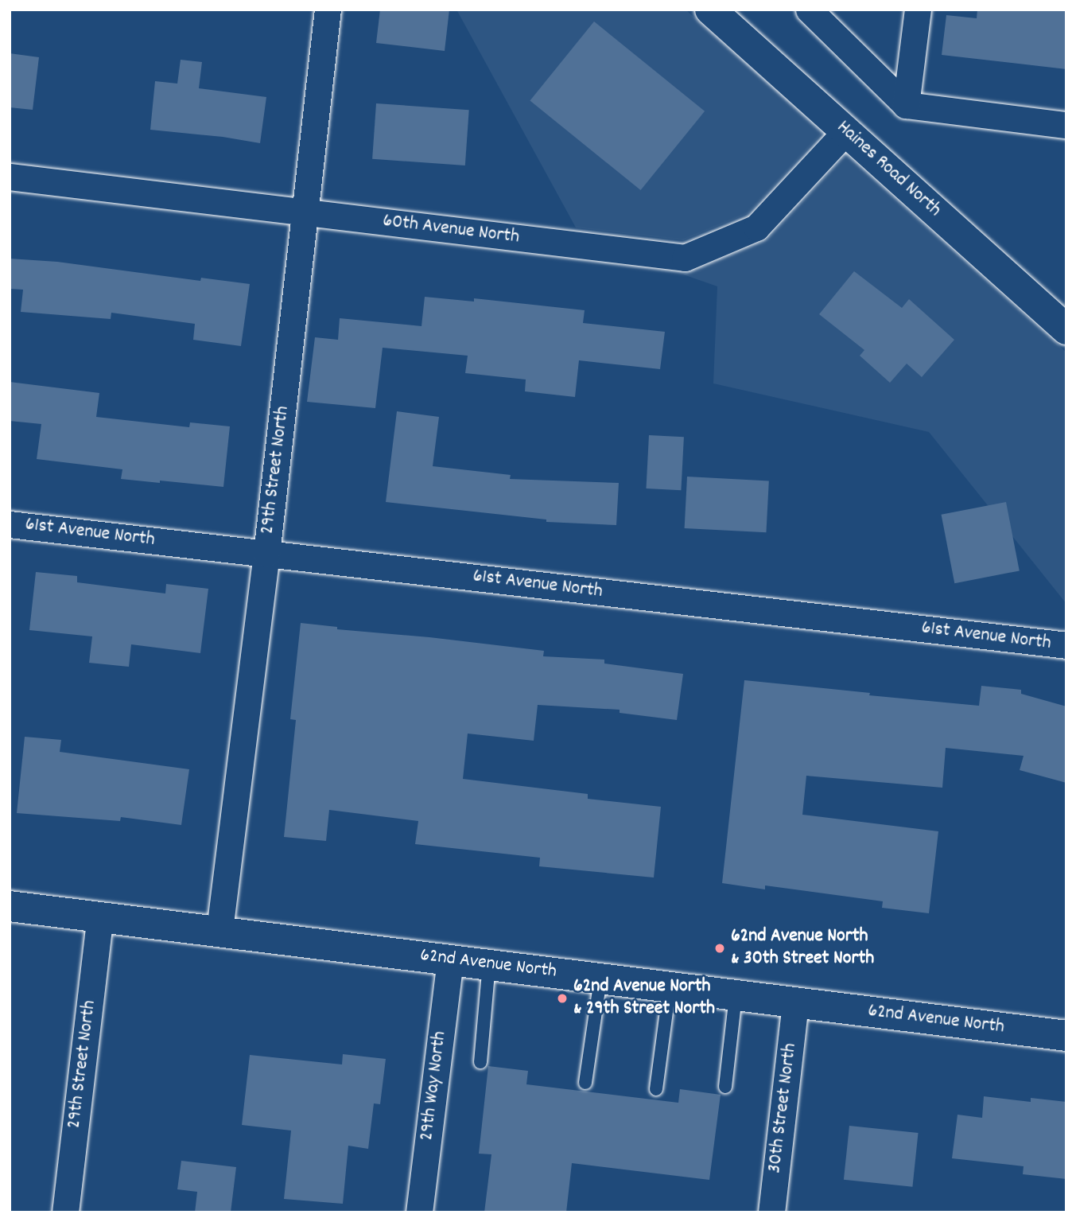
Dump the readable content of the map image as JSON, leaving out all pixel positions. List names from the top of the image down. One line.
{"streets":{"street":["Haines Road North","60th Avenue North","29th Street North","61st Avenue North","62nd Avenue North","29th Way North","30th Street North"]},"crossings":[["Haines Road North","60th Avenue North"],["60th Avenue North","29th Street North"],["29th Street North","61st Avenue North"],["29th Street North","62nd Avenue North"],["62nd Avenue North","29th Way North"],["62nd Avenue North","30th Street North"]],"places":["62nd Avenue North & 30th Street North","62nd Avenue North & 29th Street North"]}
